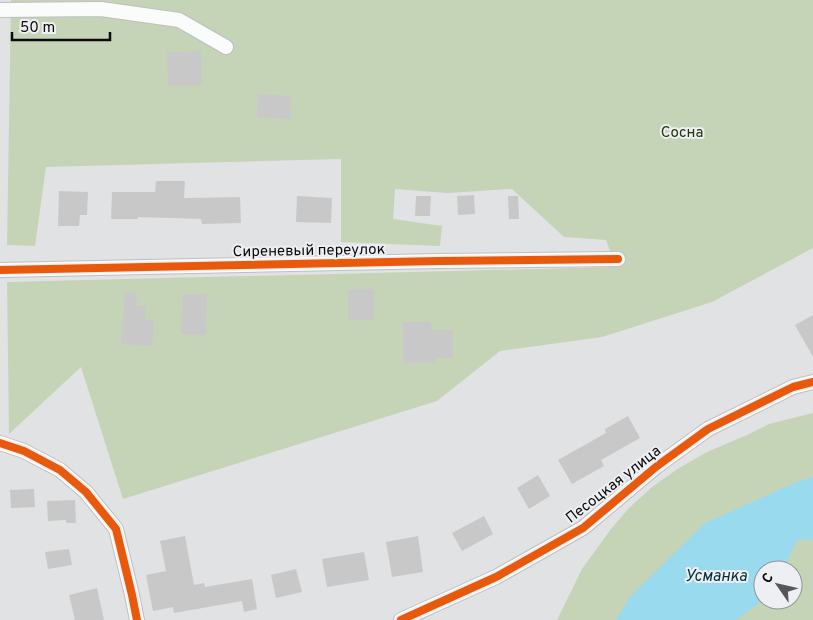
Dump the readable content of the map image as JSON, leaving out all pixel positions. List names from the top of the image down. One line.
{"streets":{"street":["Сиреневый переулок","Песоцкая улица"]},"water":["Усманка"],"parks":["Сосна"],"scale_bar":"50 m","north":"top left"}
